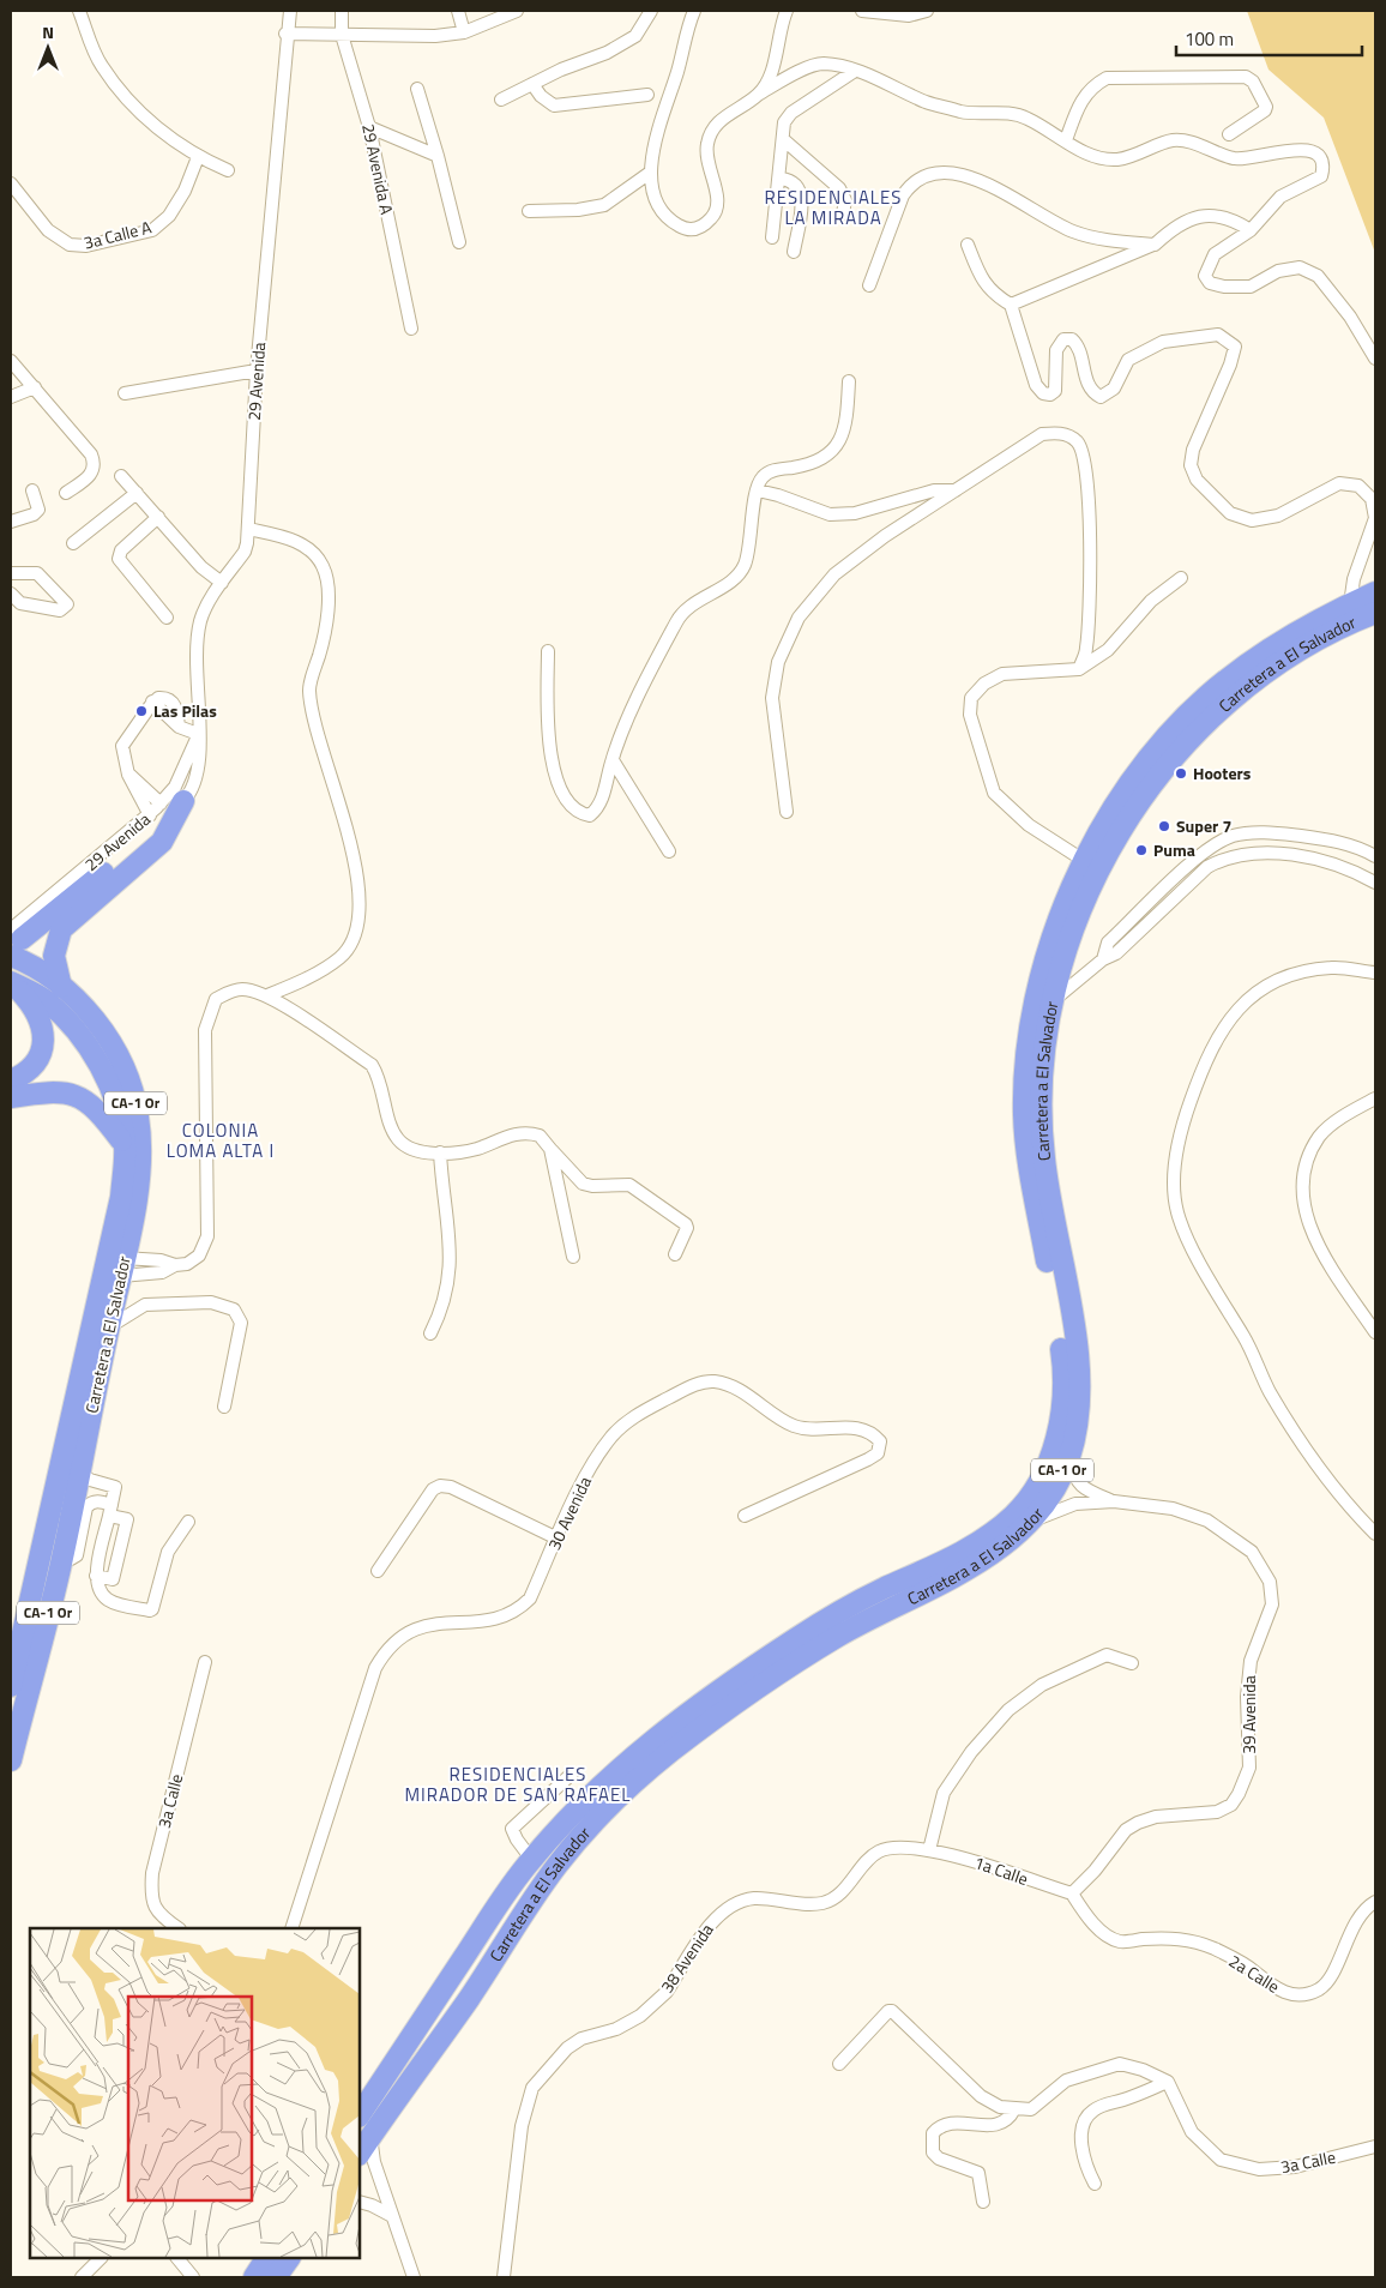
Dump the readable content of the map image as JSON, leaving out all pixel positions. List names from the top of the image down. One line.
{"streets":{"highway":["Carretera a El Salvador","CA-1 Or"],"street":["29 Avenida A","3a Calle A","29 Avenida","30 Avenida","39 Avenida","3a Calle","1a Calle","38 Avenida","2a Calle"]},"crossings":[["29 Avenida","Carretera a El Salvador"],["Carretera a El Salvador","39 Avenida"],["39 Avenida","1a Calle"],["39 Avenida","2a Calle"],["1a Calle","38 Avenida"],["1a Calle","2a Calle"]],"districts":["RESIDENCIALES LA MIRADA","COLONIA LOMA ALTA I","RESIDENCIALES MIRADOR DE SAN RAFAEL"],"places":["Las Pilas","Hooters","Super 7","Puma"],"scale_bar":"100 m","north":"top"}
